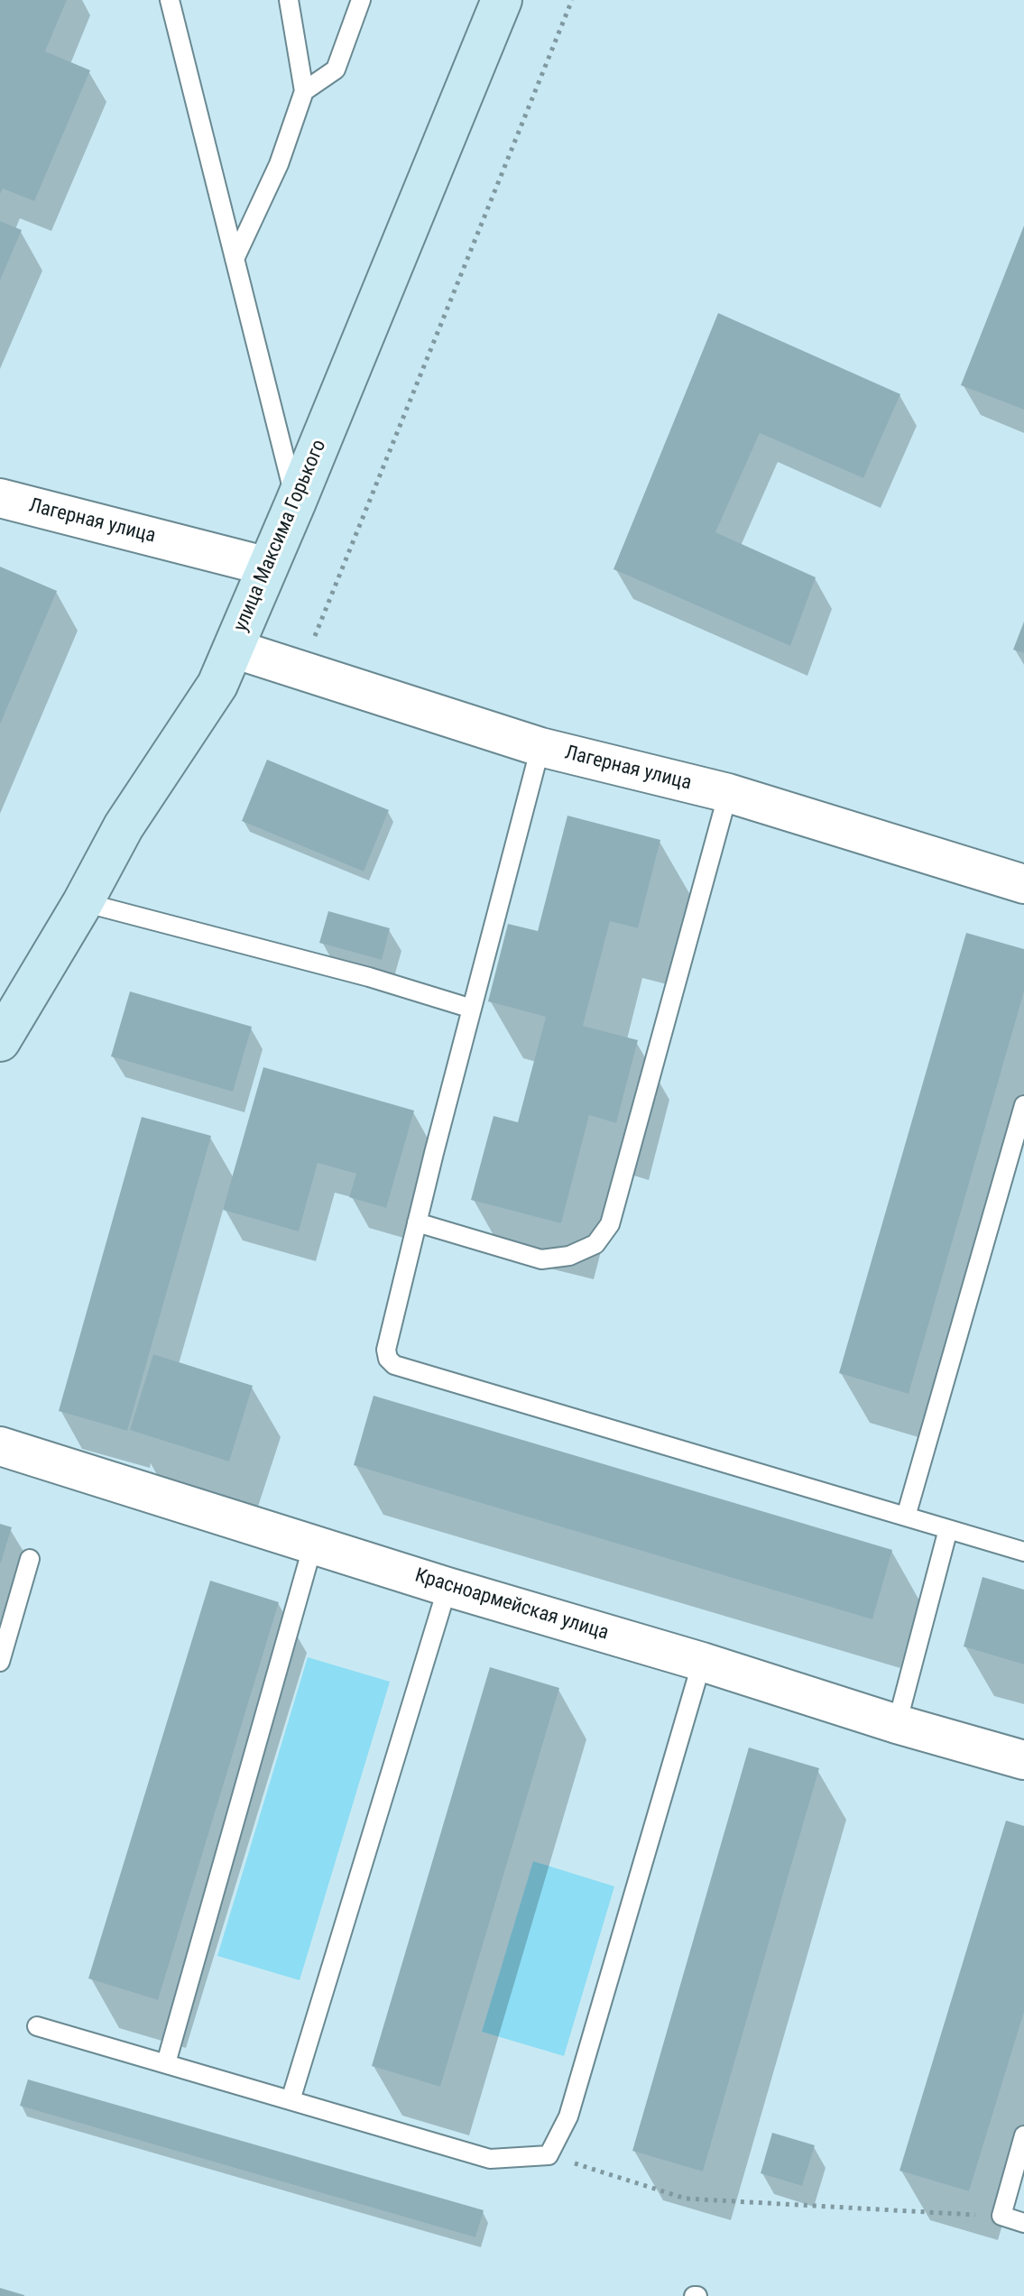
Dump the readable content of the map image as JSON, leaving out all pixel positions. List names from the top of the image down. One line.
{"streets":{"main road":["улица Максима Горького"],"street":["Лагерная улица","Красноармейская улица"]},"crossings":[["Лагерная улица","улица Максима Горького"]]}
